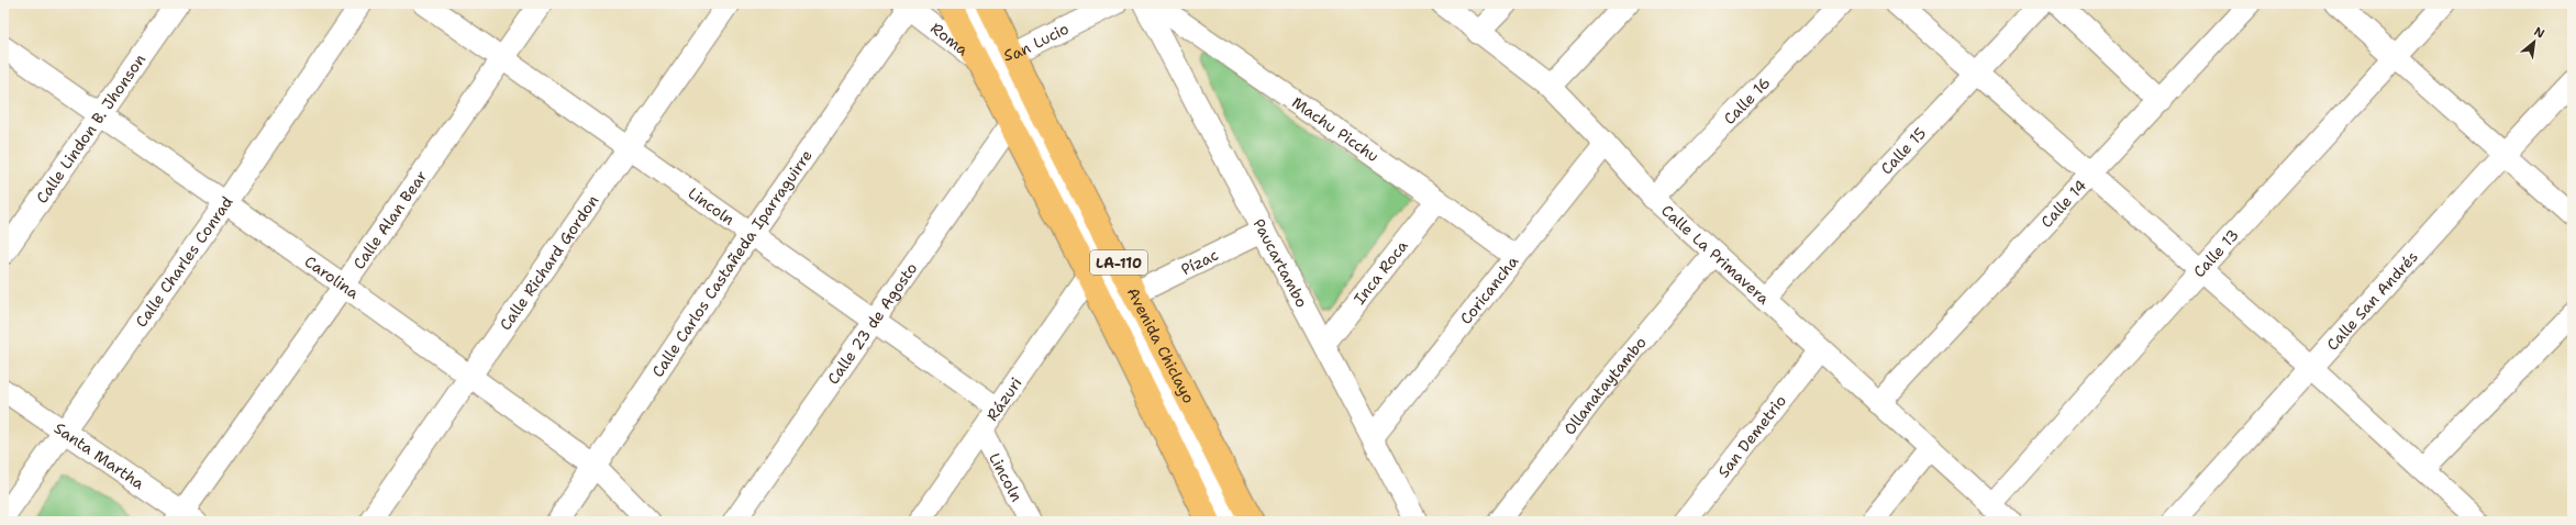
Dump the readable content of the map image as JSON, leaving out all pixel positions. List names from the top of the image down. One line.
{"streets":{"main road":["LA-110","Avenida Chiclayo"],"street":["Roma","San Lucio","Calle 16","Calle Lindon B. Jhonson","Machu Picchu","Calle 15","Calle 14","Lincoln","Calle Alan Bear","Calle 13","Calle La Primavera","Calle Charles Conrad","Calle Richard Gordon","Pízac","Paucartambo","Calle Carlos Castañeda Iparraguirre","Inca Roca","Carolina","Coricancha","Calle San Andrés","Calle 23 de Agosto","Ollanataytambo","Rázuri","San Demetrio","Santa Martha"]},"crossings":[["Roma","San Lucio"],["Roma","Calle Carlos Castañeda Iparraguirre"],["Roma","Avenida Chiclayo"],["San Lucio","Avenida Chiclayo"],["Calle 16","Calle La Primavera"],["Calle Lindon B. Jhonson","Carolina"],["Machu Picchu","Inca Roca"],["Machu Picchu","Coricancha"],["Calle 15","Calle La Primavera"],["Calle 14","Calle La Primavera"],["Lincoln","Calle Alan Bear"],["Lincoln","Calle Richard Gordon"],["Lincoln","Calle Carlos Castañeda Iparraguirre"],["Lincoln","Calle 23 de Agosto"],["Lincoln","Rázuri"],["Calle Alan Bear","Carolina"],["Calle Alan Bear","Santa Martha"],["Calle 13","Calle La Primavera"],["Calle La Primavera","Coricancha"],["Calle La Primavera","Ollanataytambo"],["Calle La Primavera","San Demetrio"],["Calle Charles Conrad","Carolina"],["Calle Charles Conrad","Santa Martha"],["Calle Richard Gordon","Carolina"],["Pízac","Paucartambo"],["Pízac","Avenida Chiclayo"],["Paucartambo","Inca Roca"],["Paucartambo","Coricancha"],["Calle Carlos Castañeda Iparraguirre","Carolina"],["Calle 23 de Agosto","Avenida Chiclayo"],["Avenida Chiclayo","Rázuri"]],"north":"top right"}
